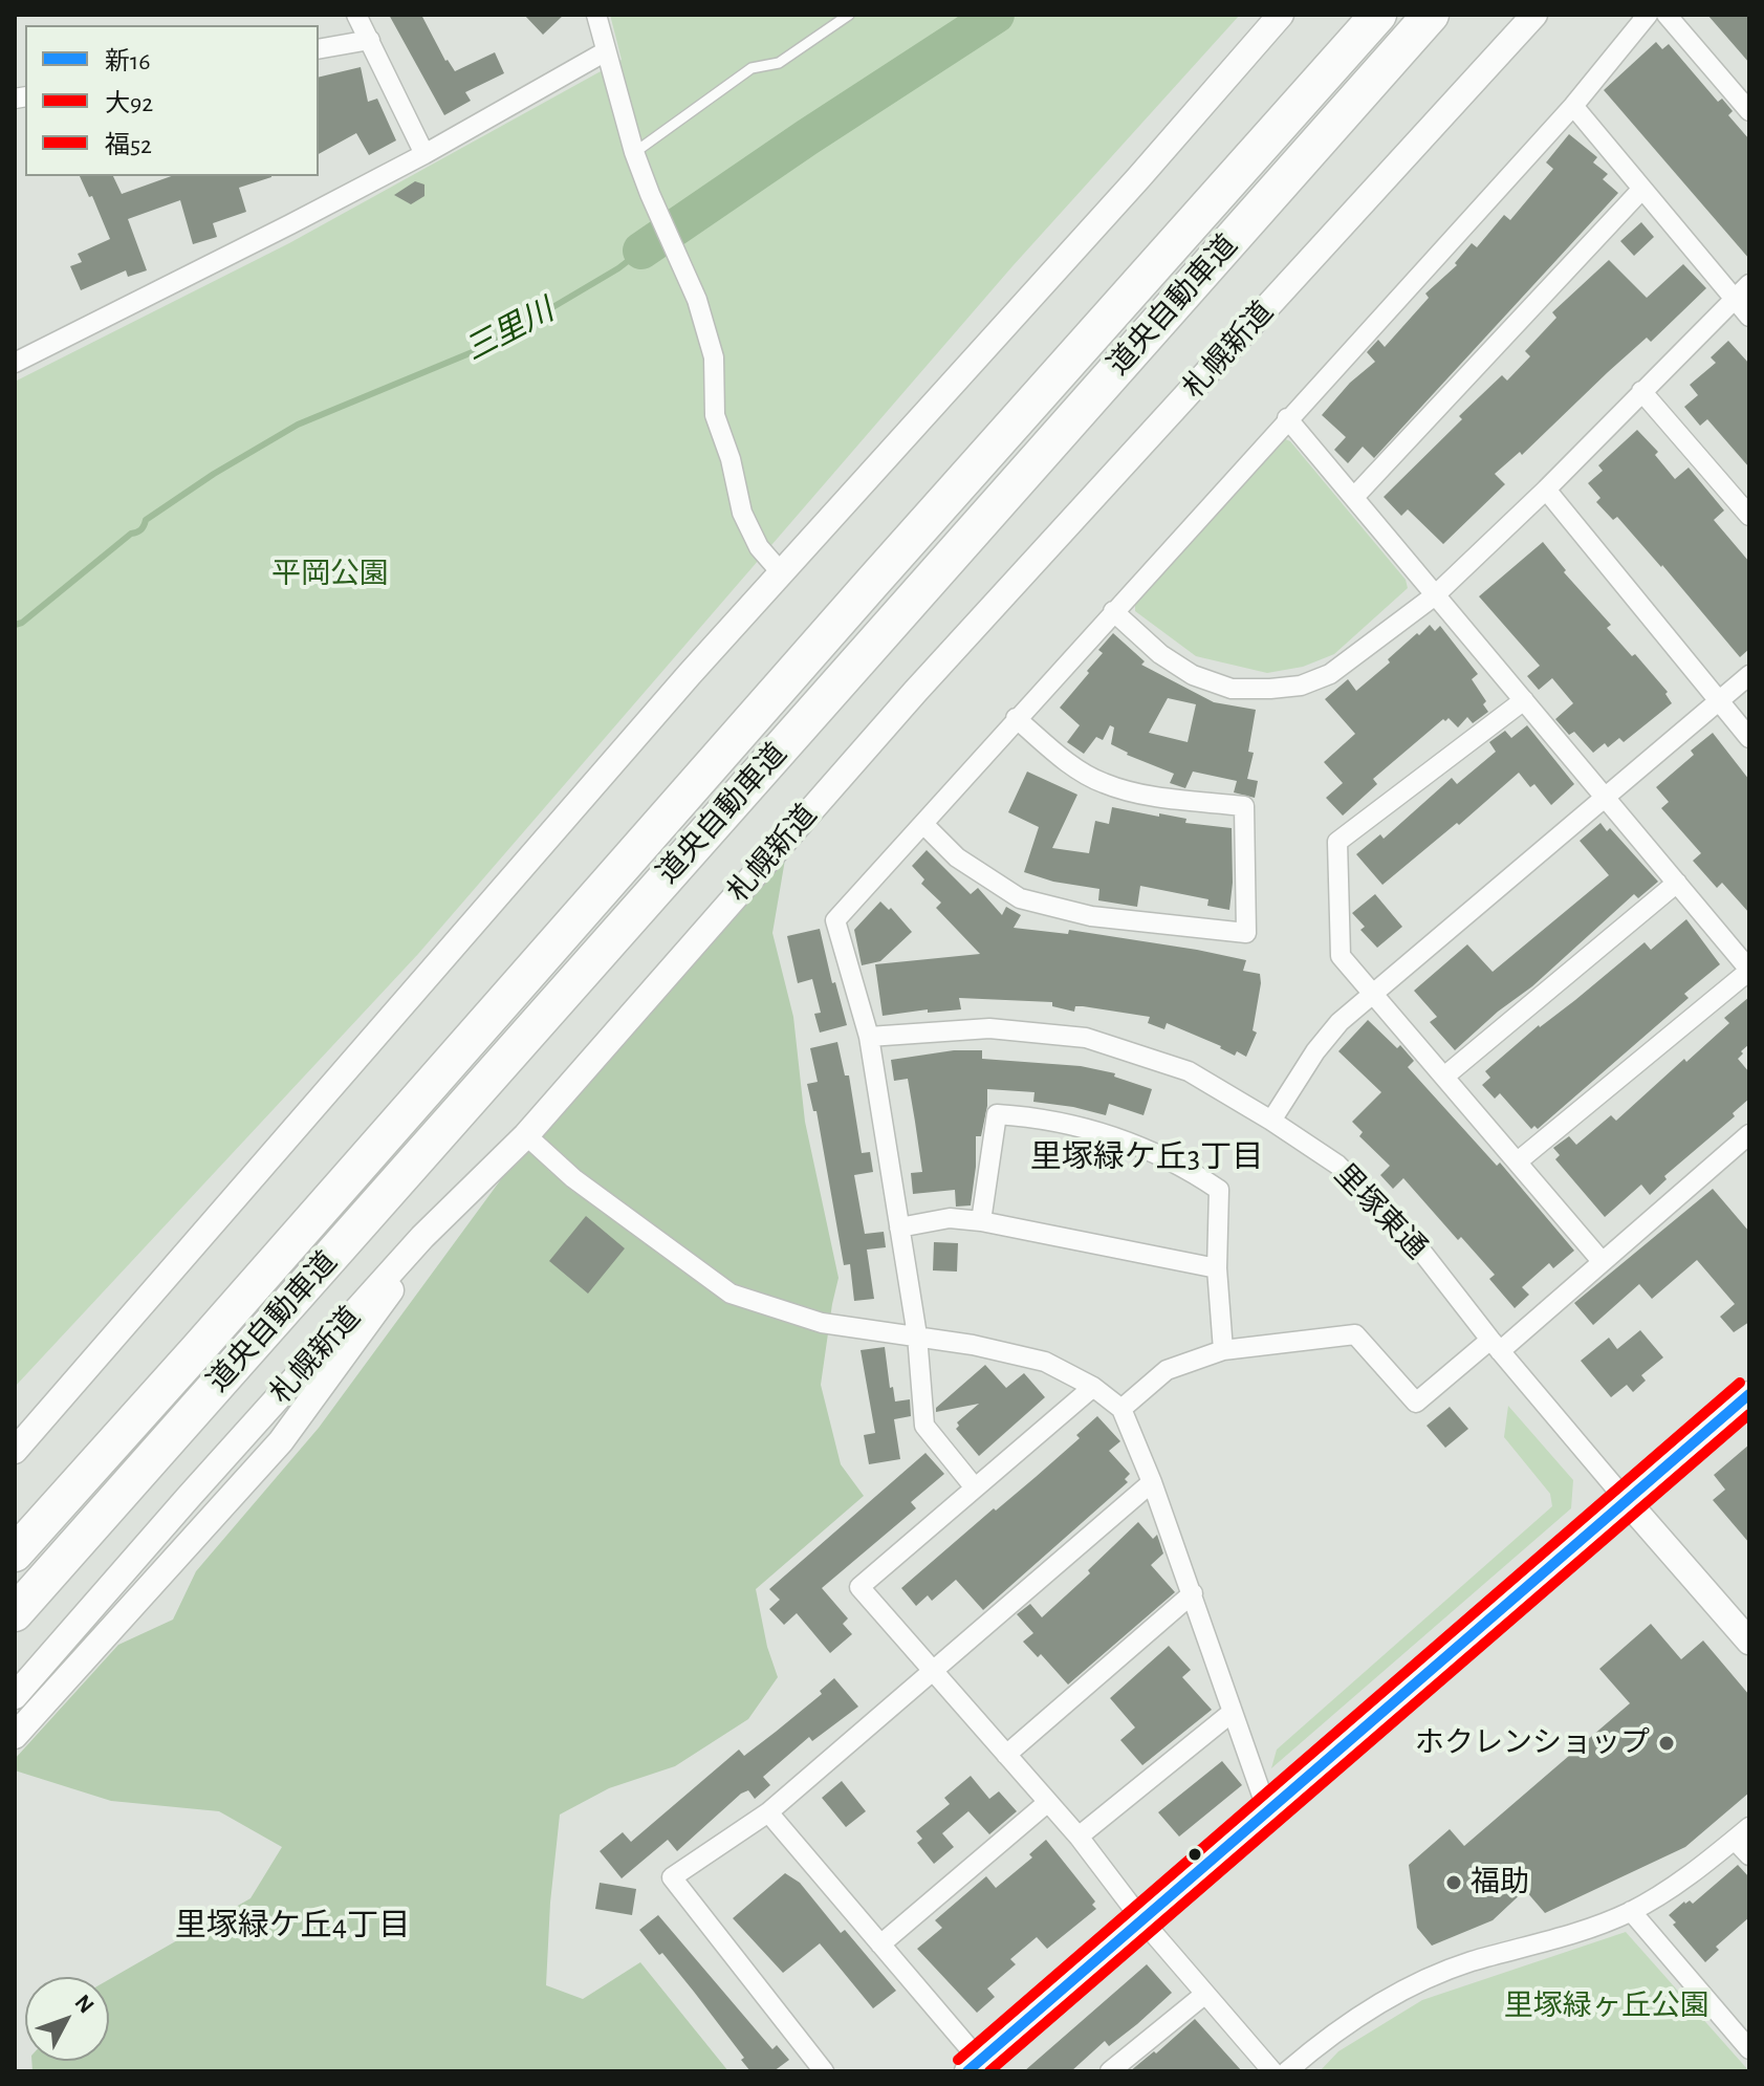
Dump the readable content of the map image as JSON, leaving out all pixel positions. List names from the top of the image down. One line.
{"streets":{"highway":["道央自動車道"],"street":["札幌新道","里塚東通"]},"districts":["里塚緑ケ丘3丁目","里塚緑ケ丘4丁目"],"water":["三里川"],"parks":["平岡公園","里塚緑ヶ丘公園"],"places":["ホクレンショップ","福助"],"lines":["transit line 福52","transit line 新16","transit line 大92"],"legend":["新16","大92","福52"],"north":"top right"}
